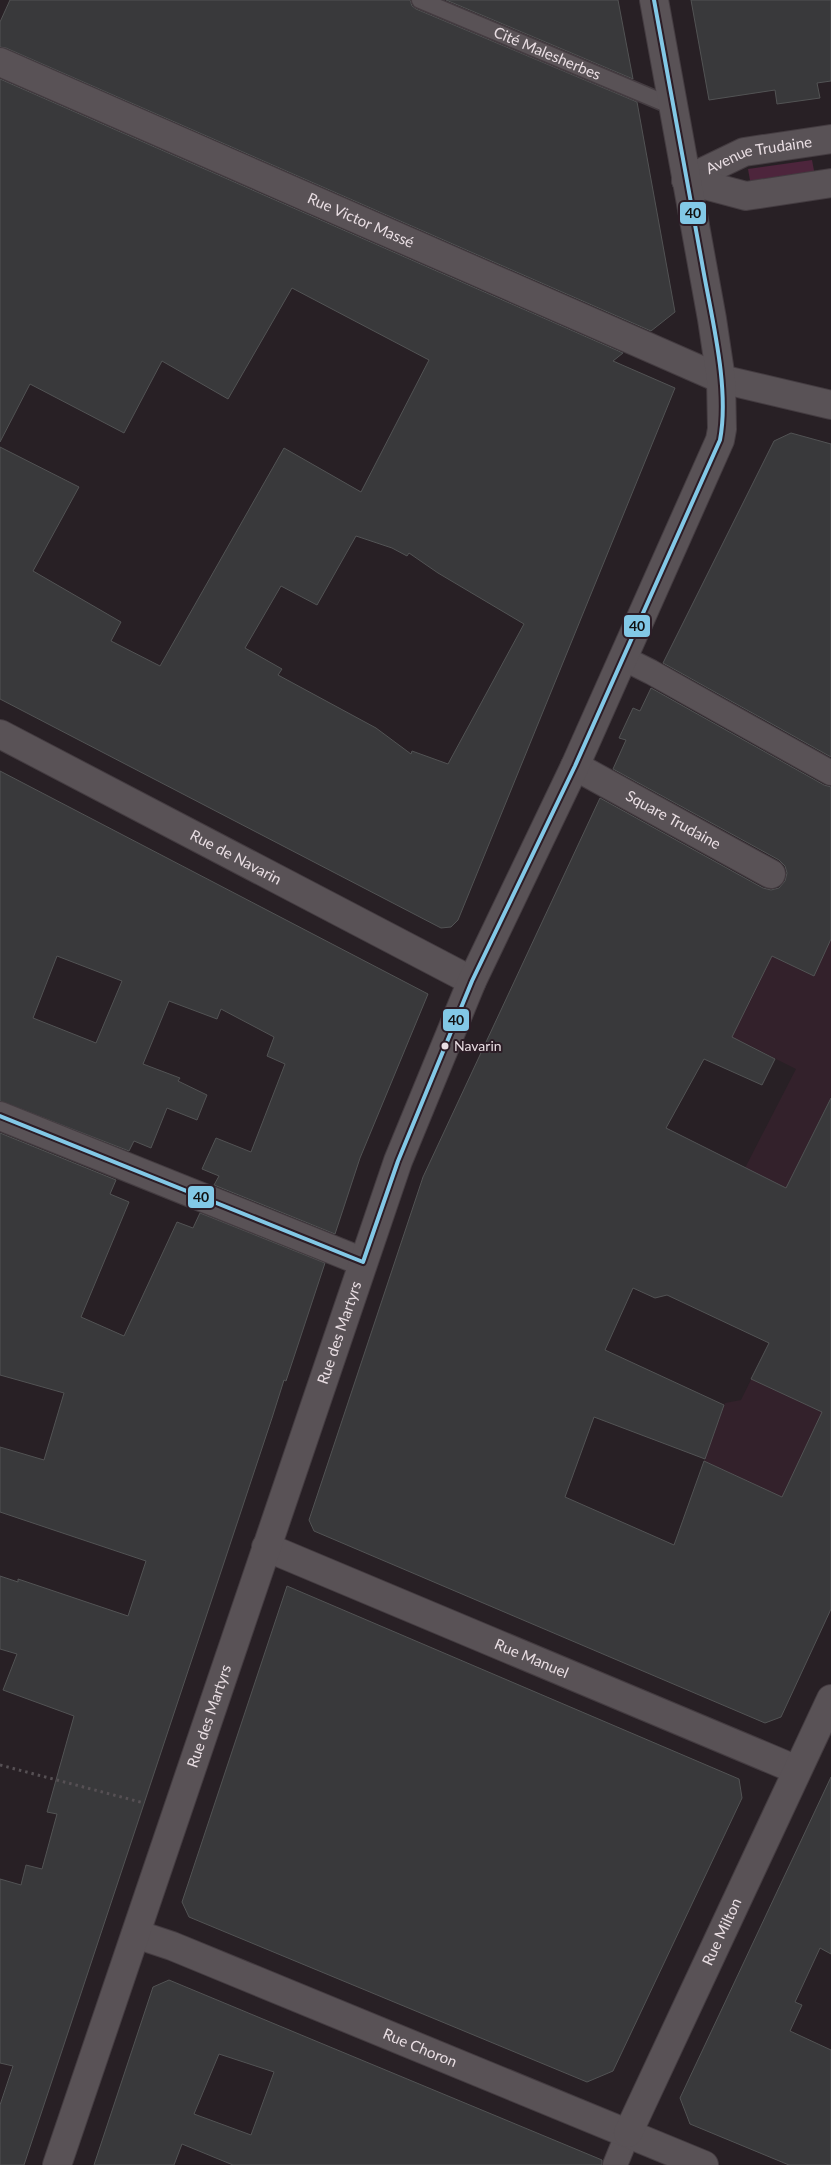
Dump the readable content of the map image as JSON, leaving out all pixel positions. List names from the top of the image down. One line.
{"streets":{"street":["Avenue Trudaine","Rue Victor Massé","Square Trudaine","Rue de Navarin","Rue des Martyrs","Rue Manuel","Rue Milton","Rue Choron"],"lane":["Cité Malesherbes"]},"crossings":[["Cité Malesherbes","Rue des Martyrs"],["Avenue Trudaine","Rue des Martyrs"],["Rue Victor Massé","Rue des Martyrs"],["Square Trudaine","Rue des Martyrs"],["Rue de Navarin","Rue des Martyrs"],["Rue des Martyrs","Rue Manuel"],["Rue des Martyrs","Rue Choron"],["Rue Manuel","Rue Milton"],["Rue Milton","Rue Choron"]],"places":["Navarin"],"lines":["transit line 40"]}
